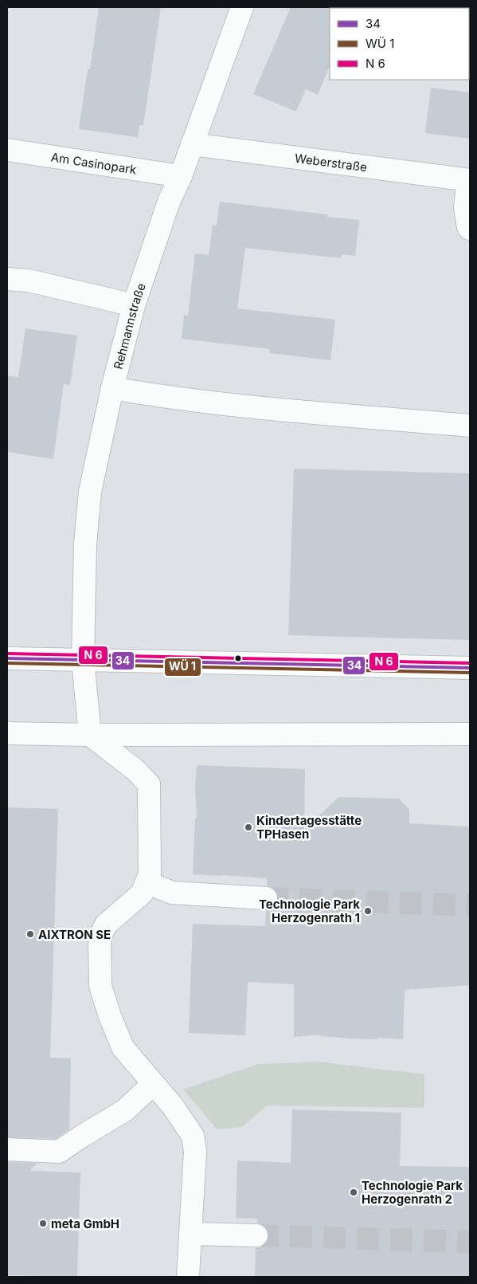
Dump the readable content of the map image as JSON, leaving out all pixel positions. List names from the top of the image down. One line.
{"streets":{"street":["Am Casinopark","Weberstraße","Rehmannstraße"]},"crossings":[["Am Casinopark","Rehmannstraße"],["Weberstraße","Rehmannstraße"]],"places":["Kindertagesstätte TPHasen","Technologie Park Herzogenrath 1","AIXTRON SE","Technologie Park Herzogenrath 2","meta GmbH"],"lines":["transit line 34"],"legend":["34","WÜ 1","N 6"]}
